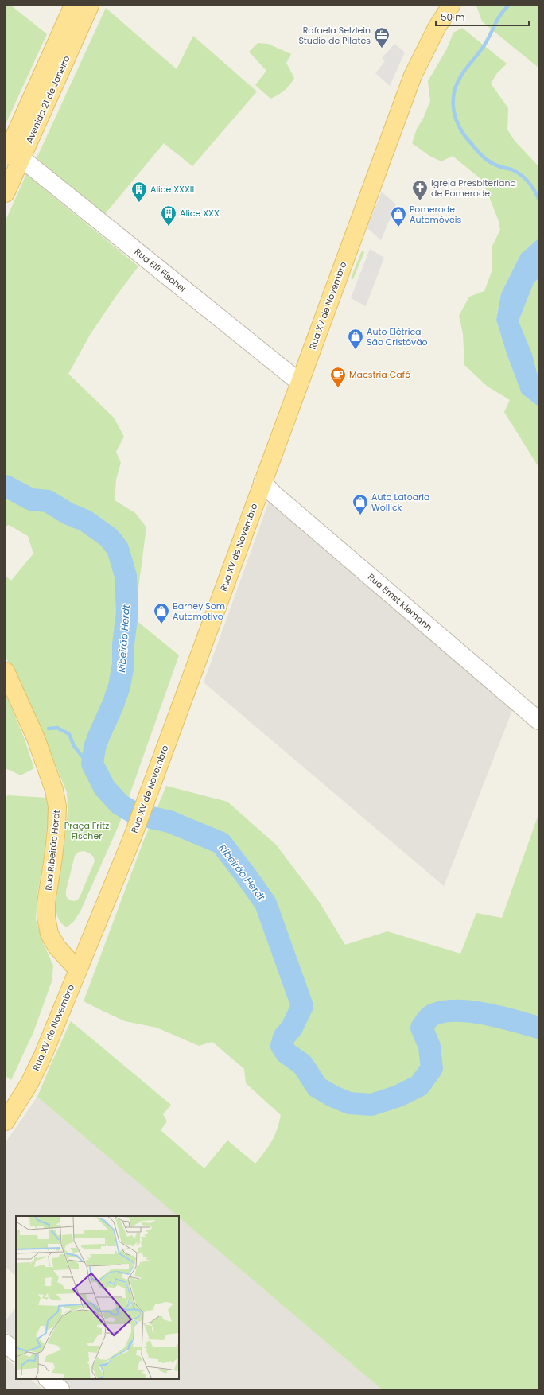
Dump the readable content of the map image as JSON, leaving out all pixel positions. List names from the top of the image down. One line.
{"streets":{"main road":["Avenida 21 de Janeiro","Rua XV de Novembro","Rua Ribeirão Herdt"],"street":["Rua Elfi Fischer","Rua Ernst Klemann"]},"crossings":[["Avenida 21 de Janeiro","Rua Elfi Fischer"],["Rua Elfi Fischer","Rua XV de Novembro"],["Rua XV de Novembro","Rua Ernst Klemann"],["Rua XV de Novembro","Rua Ribeirão Herdt"]],"water":["Ribeirão Herdt"],"parks":["Praça Fritz Fischer"],"places":{"office":["Rafaela Selzlein Studio de Pilates"],"church":["Igreja Presbiteriana de Pomerode"],"building":["Alice XXXII","Alice XXX"],"shop":["Pomerode Automóveis","Auto Elétrica São Cristóvão","Auto Latoaria Wollick","Barney Som Automotivo"],"cafe":["Maestria Café"]},"scale_bar":"50 m"}
